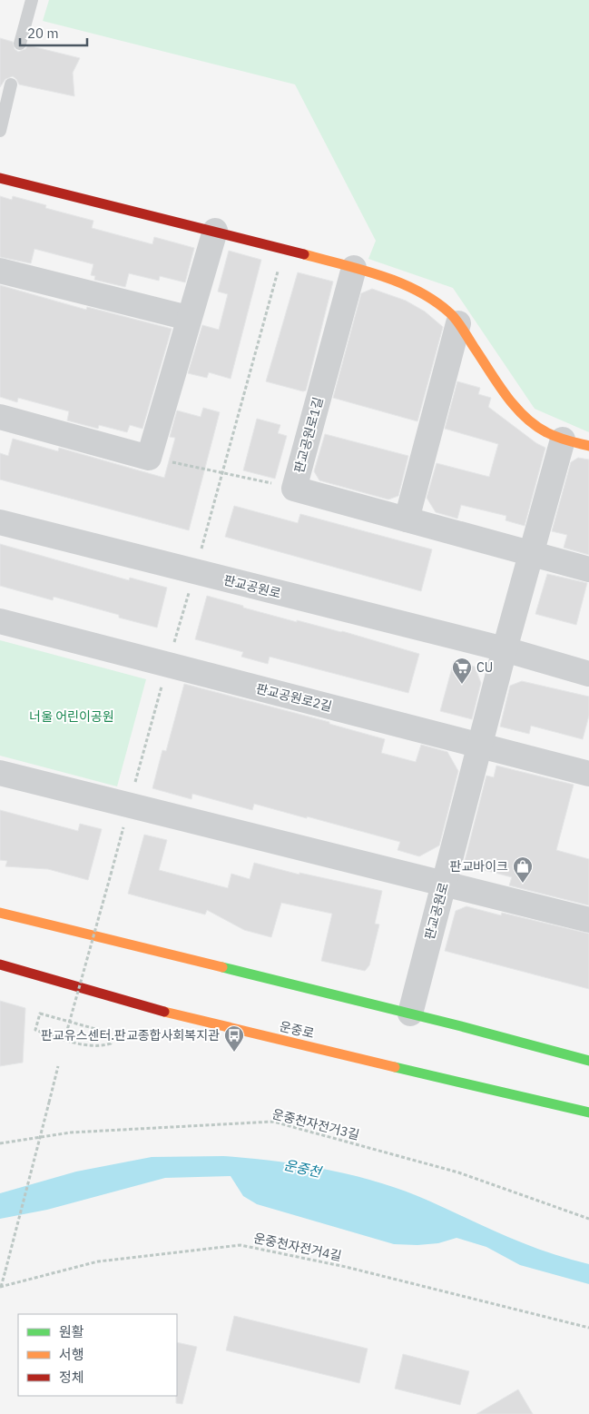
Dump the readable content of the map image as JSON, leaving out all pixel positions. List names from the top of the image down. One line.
{"streets":{"main road":["운중로"],"street":["판교공원로1길","판교공원로","판교공원로2길"],"path":["운중천자전거3길","운중천자전거4길"]},"crossings":[["판교공원로1길","판교공원로"],["판교공원로","판교공원로2길"]],"water":["운중천"],"parks":["너울 어린이공원"],"places":{"supermarket":["CU"],"shop":["판교바이크"],"bus stop":["판교유스센터.판교종합사회복지관"]},"legend":["원활","서행","정체"],"scale_bar":"20 m"}
